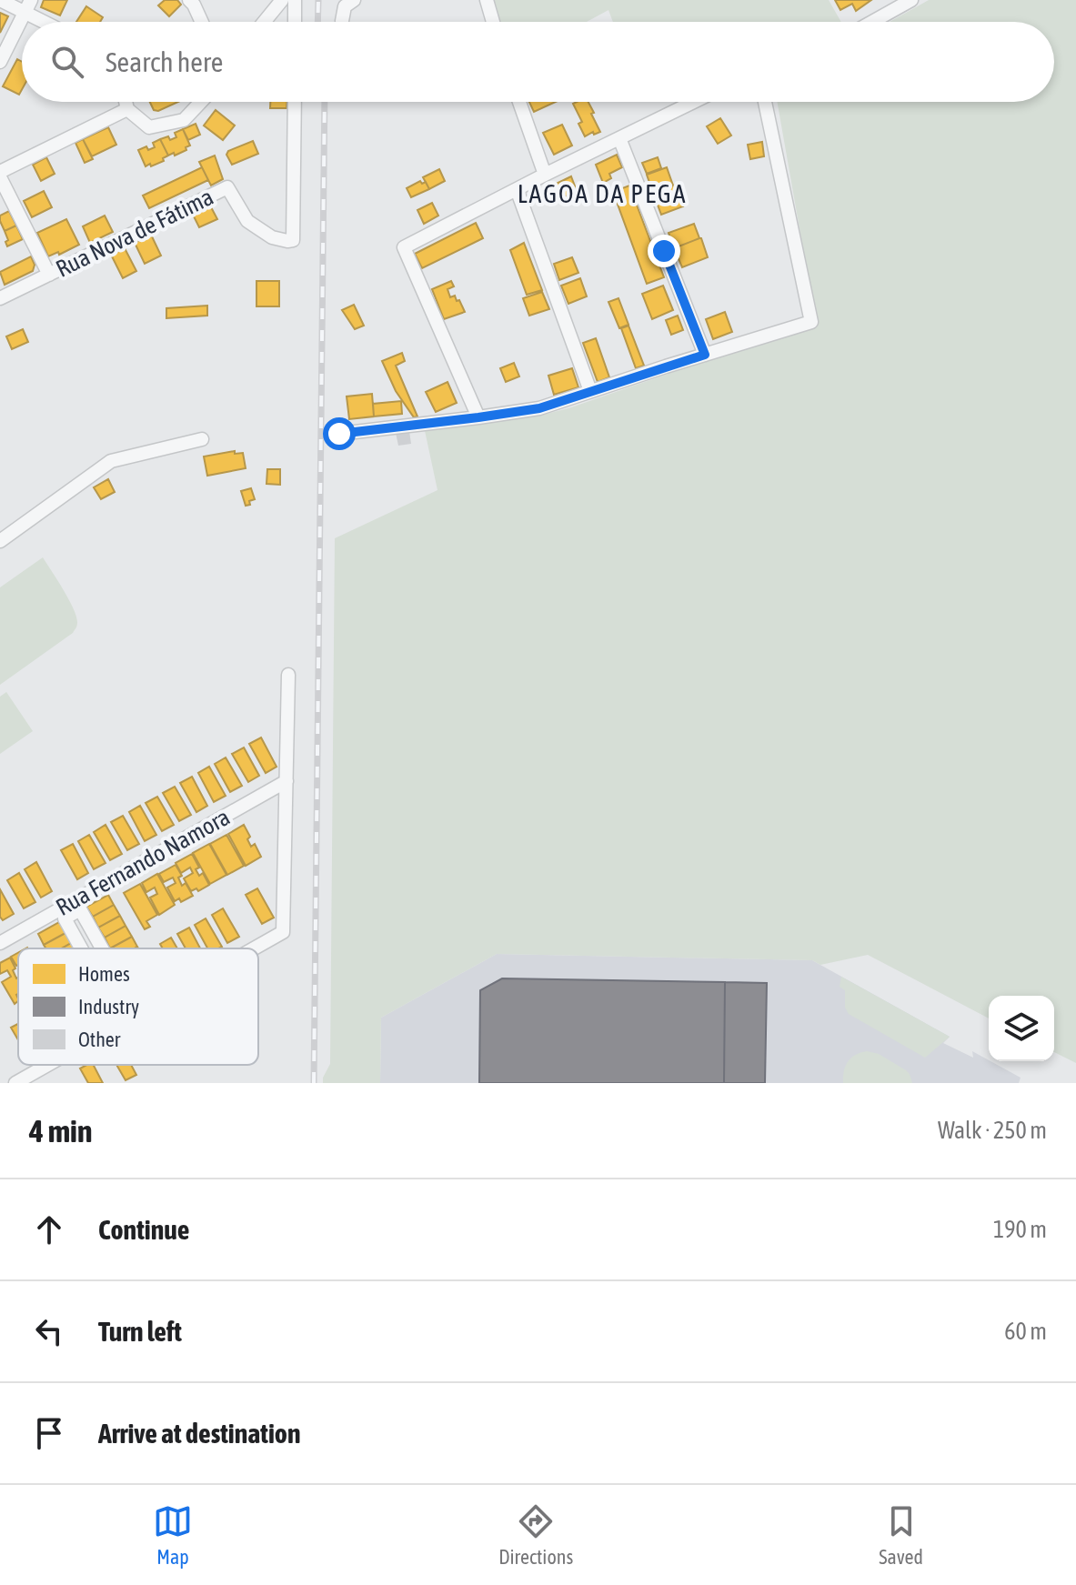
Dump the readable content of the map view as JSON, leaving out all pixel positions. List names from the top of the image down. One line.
{"streets":{"street":["Rua Nova de Fátima","Rua Fernando Namora"]},"districts":["LAGOA DA PEGA"],"legend":["Homes","Industry","Other"],"page":{"search":"Search here","heading":["4 min","Walk · 250 m"],"list":[["Continue","190 m"],["Turn left","60 m"],"Arrive at destination"],"nav":["Map","Directions","Saved"]}}
